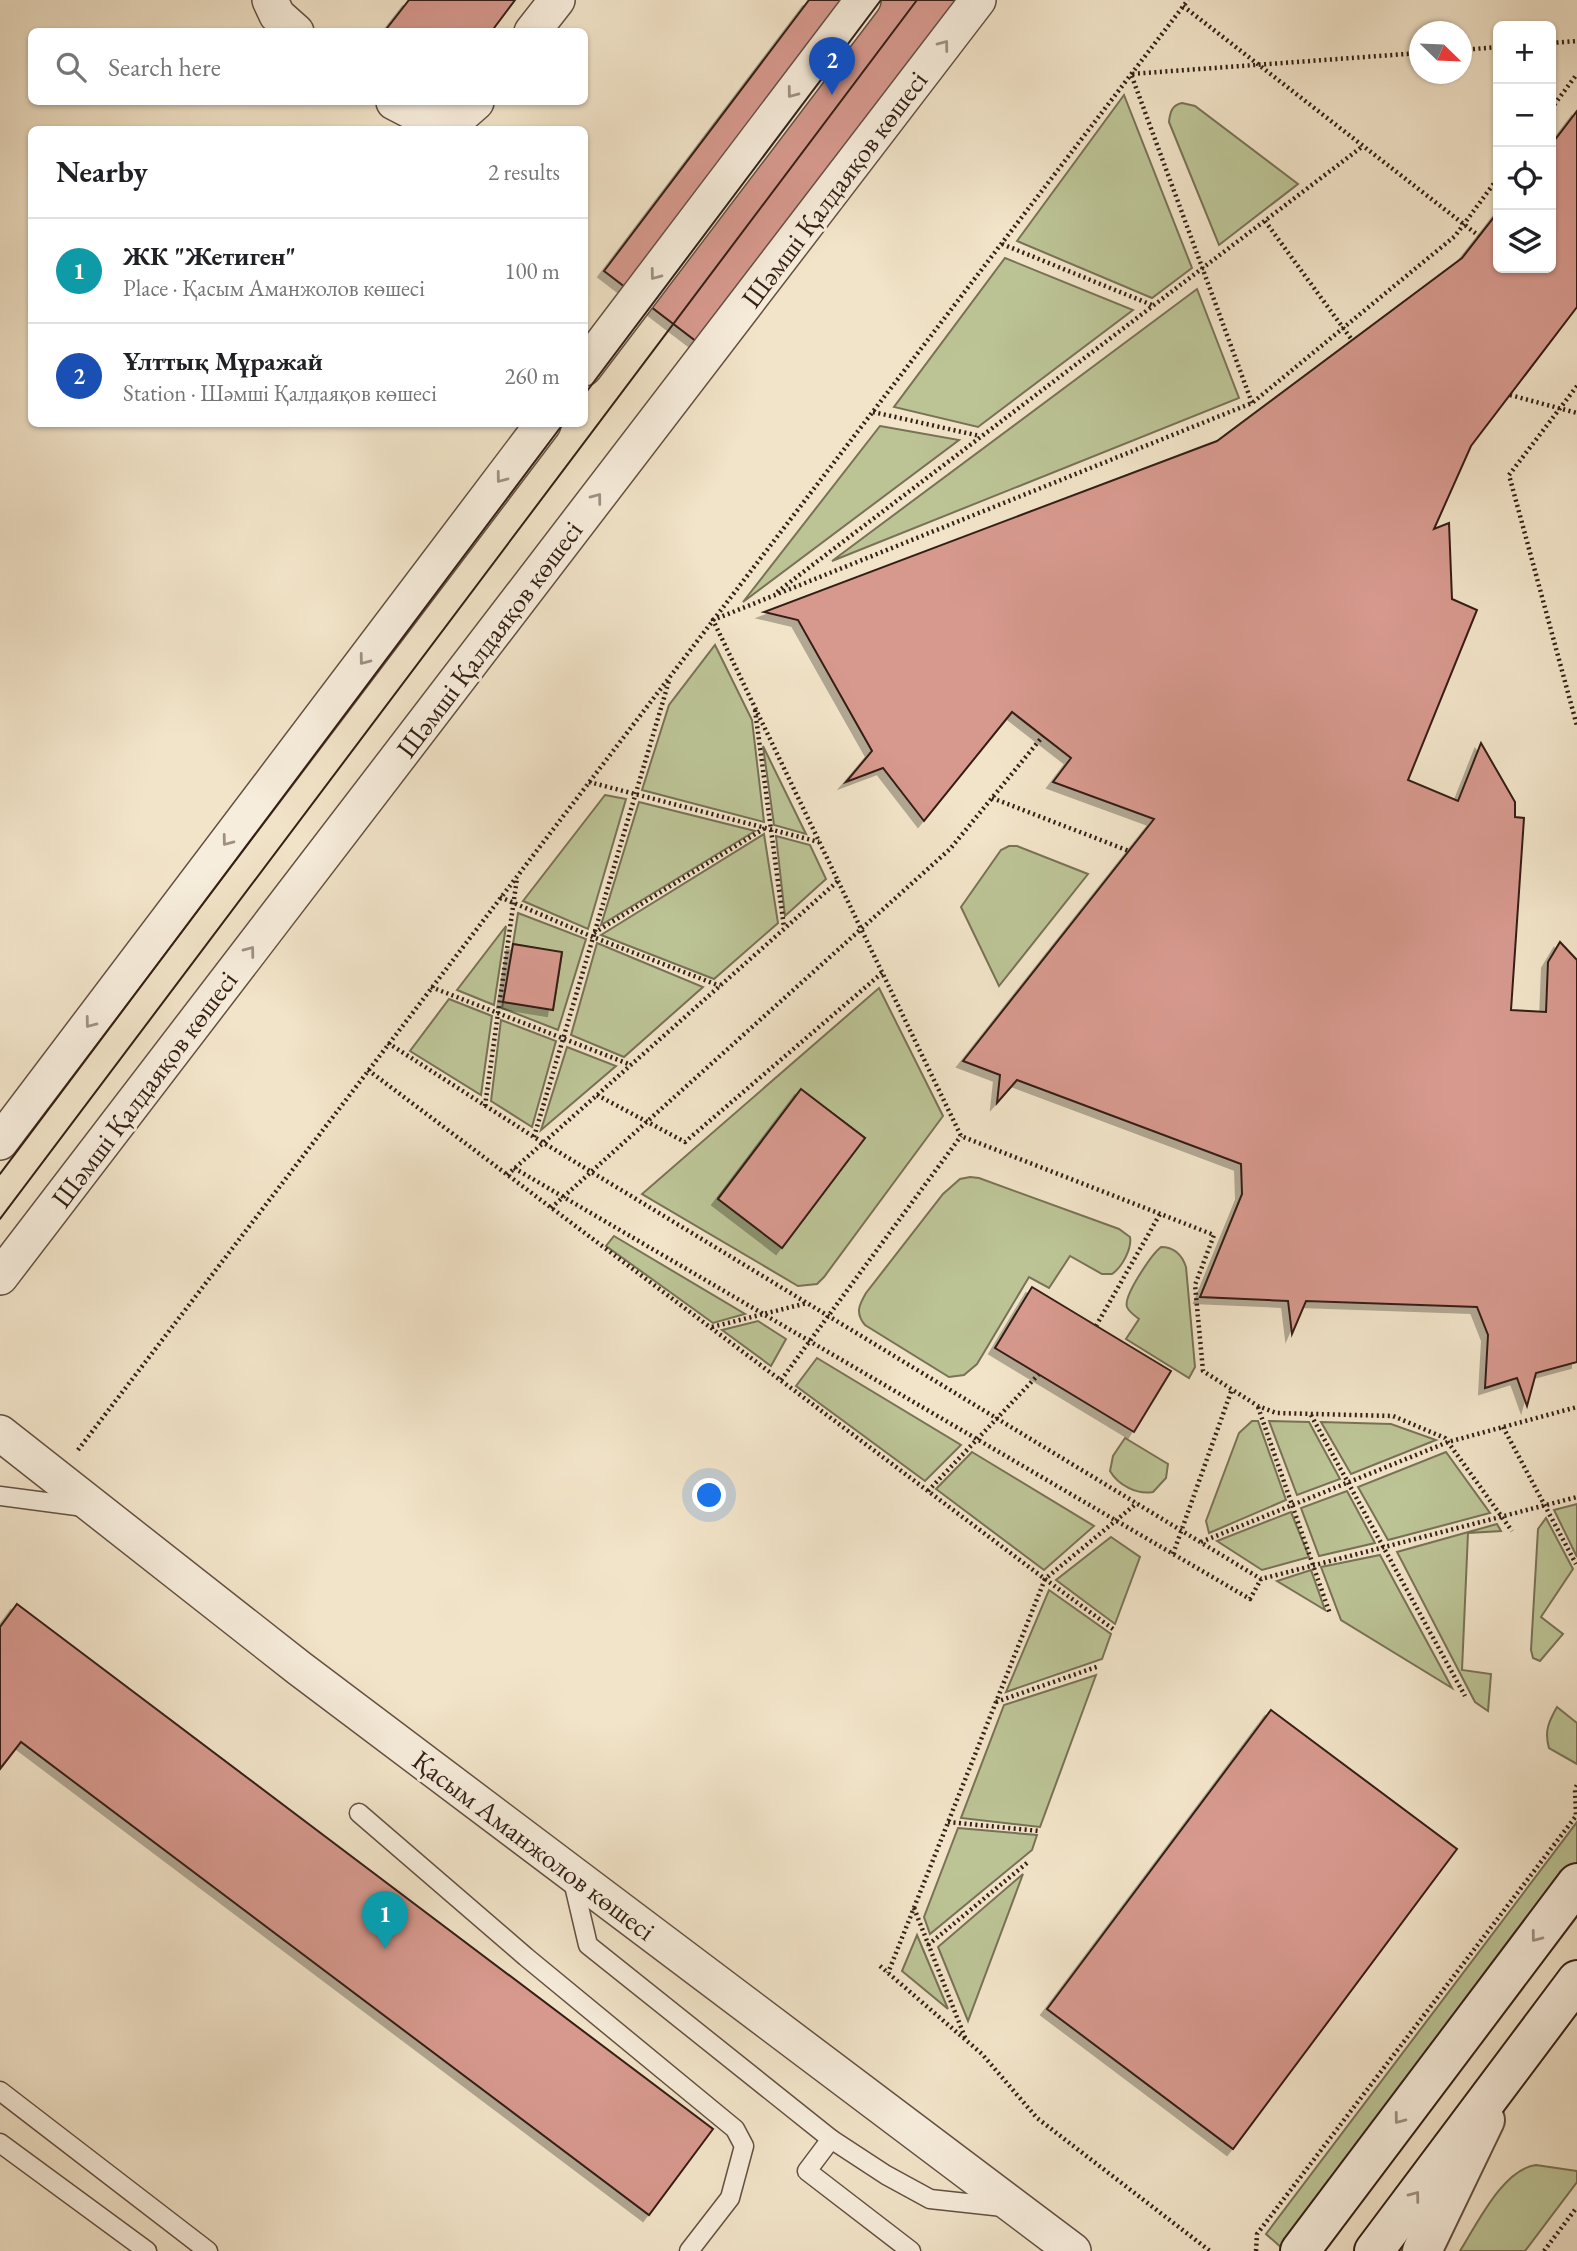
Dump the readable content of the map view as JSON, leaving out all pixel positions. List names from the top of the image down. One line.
{"streets":{"street":["Шәмші Қалдаяқов көшесі","Қасым Аманжолов көшесі"]},"north":"bottom right","page":{"map_buttons":["+","−"],"search":"Search here","pins":["2","1"],"heading":["Nearby","2 results"],"list":[{"mark":"1","name":"ЖК \"Жетиген\"","note":"Place · Қасым Аманжолов көшесі","value":"100 m"},{"mark":"2","name":"Ұлттық Мұражай","note":"Station · Шәмші Қалдаяқов көшесі","value":"260 m"}]}}
